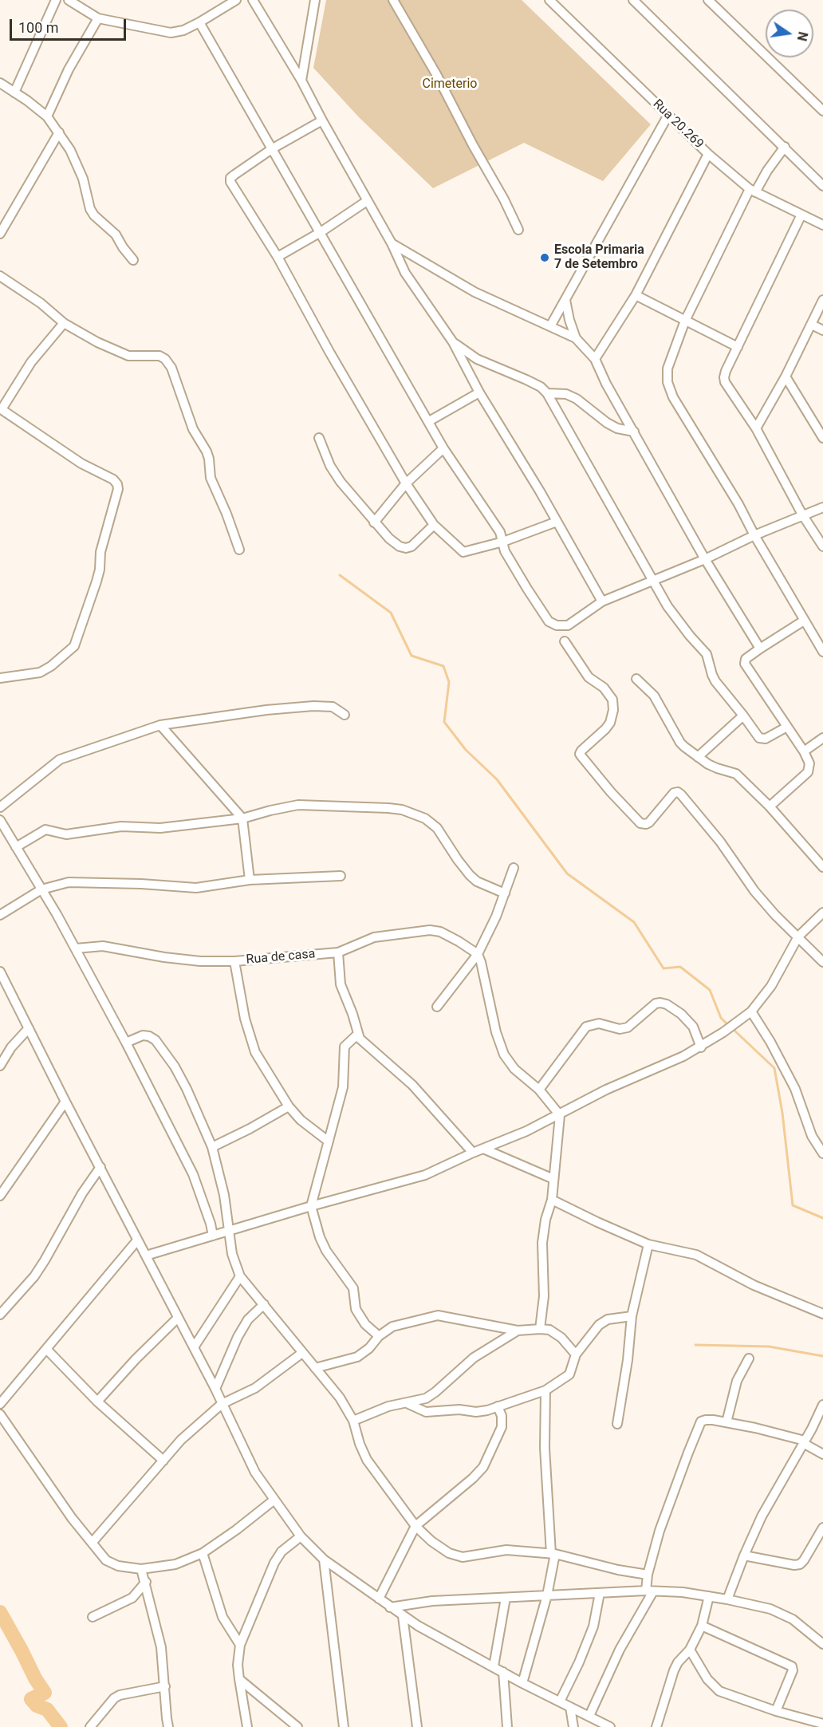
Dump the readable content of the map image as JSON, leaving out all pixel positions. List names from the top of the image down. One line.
{"streets":{"street":["Rua 20.269","Rua de casa"]},"parks":["Cimeterio"],"places":["Escola Primaria 7 de Setembro"],"scale_bar":"100 m","north":"right"}
